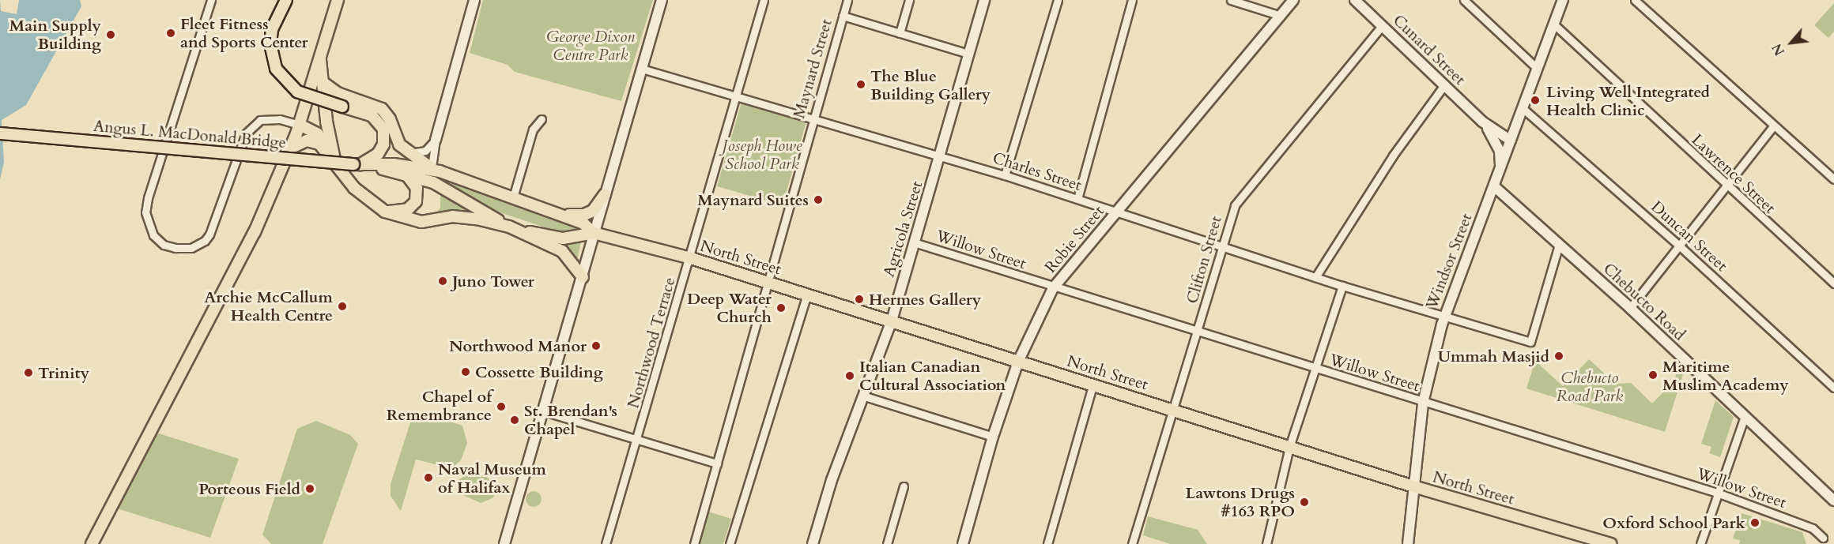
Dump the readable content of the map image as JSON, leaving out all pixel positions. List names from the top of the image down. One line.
{"streets":{"main road":["Angus L. MacDonald Bridge","North Street"],"street":["Cunard Street","Maynard Street","Charles Street","Lawrence Street","Agricola Street","Duncan Street","Robie Street","Willow Street","Clifton Street","Windsor Street","Chebucto Road","Northwood Terrace"]},"crossings":[["Cunard Street","Clifton Street"],["Cunard Street","Windsor Street"],["Maynard Street","Charles Street"],["Maynard Street","North Street"],["Angus L. MacDonald Bridge","North Street"],["Charles Street","Agricola Street"],["Charles Street","Robie Street"],["Charles Street","Clifton Street"],["Charles Street","Windsor Street"],["Charles Street","Chebucto Road"],["Charles Street","Northwood Terrace"],["Lawrence Street","Windsor Street"],["Agricola Street","Willow Street"],["Agricola Street","North Street"],["Duncan Street","Windsor Street"],["Robie Street","Willow Street"],["Robie Street","North Street"],["Willow Street","Clifton Street"],["Willow Street","Windsor Street"],["North Street","Clifton Street"],["North Street","Windsor Street"],["North Street","Northwood Terrace"],["Windsor Street","Chebucto Road"]],"parks":["George Dixon Centre Park","Joseph Howe School Park","Chebucto Road Park"],"places":["Fleet Fitness and Sports Center","Main Supply Building","The Blue Building Gallery","Living Well Integrated Health Clinic","Maynard Suites","Juno Tower","Hermes Gallery","Archie McCallum Health Centre","Deep Water Church","Northwood Manor","Ummah Masjid","Cossette Building","Trinity","Maritime Muslim Academy","Italian Canadian Cultural Association","Chapel of Remembrance","St. Brendan's Chapel","Naval Museum of Halifax","Porteous Field","Lawtons Drugs #163 RPO","Oxford School Park"],"north":"bottom left"}
